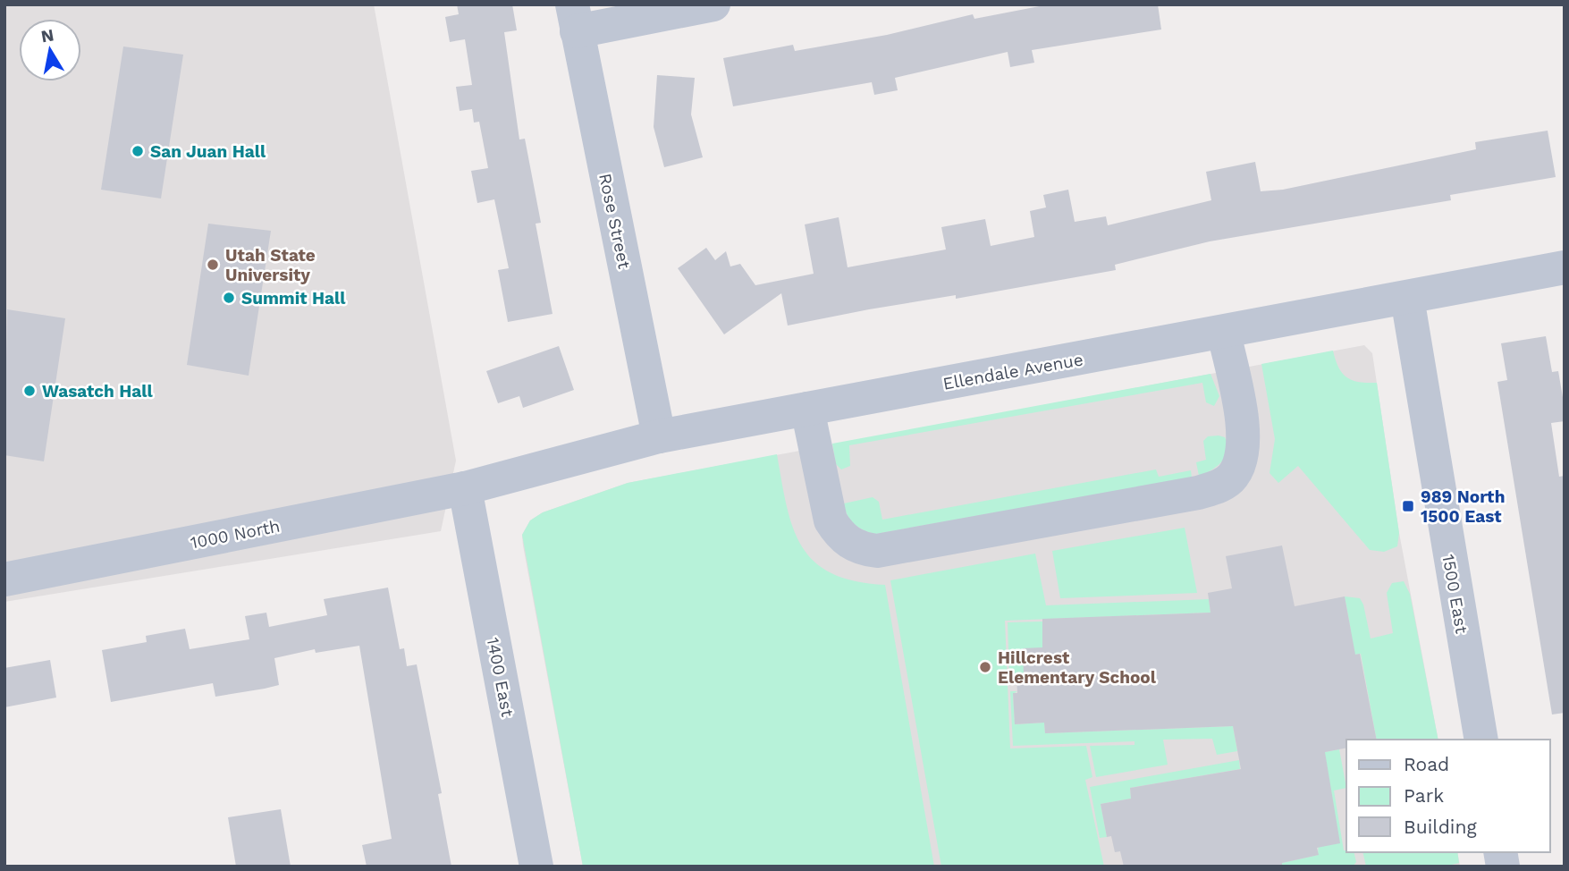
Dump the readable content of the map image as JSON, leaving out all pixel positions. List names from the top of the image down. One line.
{"streets":{"street":["Rose Street","Ellendale Avenue","1000 North","1500 East","1400 East"]},"crossings":[["Rose Street","Ellendale Avenue"],["Ellendale Avenue","1000 North"],["Ellendale Avenue","1500 East"],["Ellendale Avenue","1400 East"],["1000 North","1400 East"]],"places":{"other":["San Juan Hall","Utah State University","Summit Hall","Wasatch Hall","Hillcrest Elementary School"],"transit":["989 North 1500 East"]},"legend":["Road","Park","Building"],"north":"top"}
